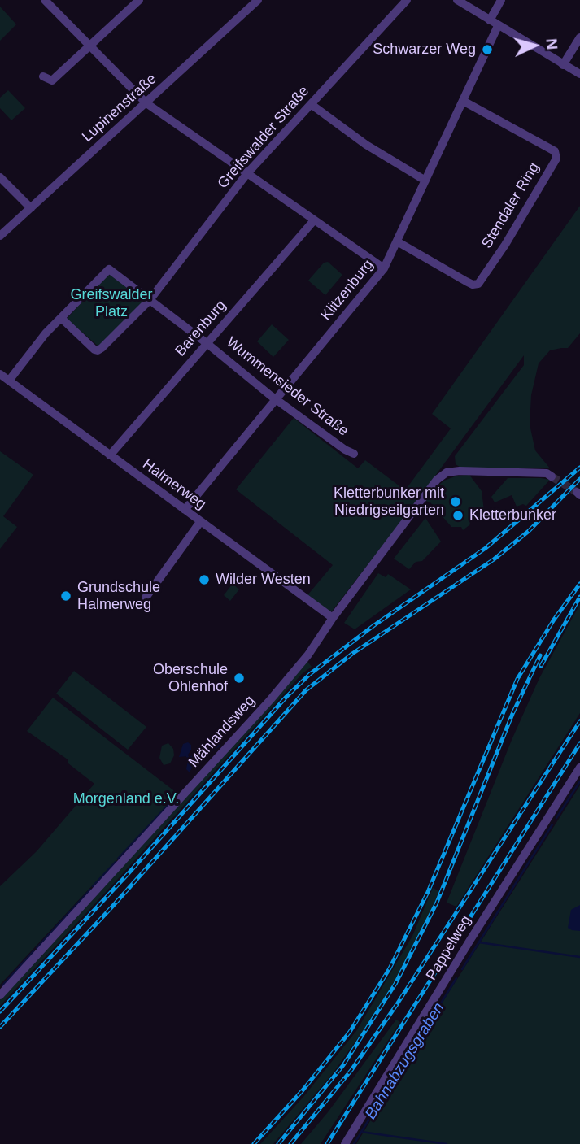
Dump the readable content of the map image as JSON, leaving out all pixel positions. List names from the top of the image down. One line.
{"streets":{"street":["Lupinenstraße","Greifswalder Straße","Stendaler Ring","Klitzenburg","Barenburg","Wummensieder Straße","Halmerweg","Mählandsweg","Pappelweg"]},"crossings":[["Greifswalder Straße","Wummensieder Straße"],["Stendaler Ring","Klitzenburg"],["Klitzenburg","Wummensieder Straße"],["Klitzenburg","Halmerweg"],["Barenburg","Wummensieder Straße"],["Barenburg","Halmerweg"],["Halmerweg","Mählandsweg"]],"water":["Bahnabzugsgraben"],"parks":["Greifswalder Platz","Morgenland e.V."],"places":["Schwarzer Weg","Kletterbunker mit Niedrigseilgarten","Kletterbunker","Wilder Westen","Grundschule Halmerweg","Oberschule Ohlenhof"],"north":"right"}
